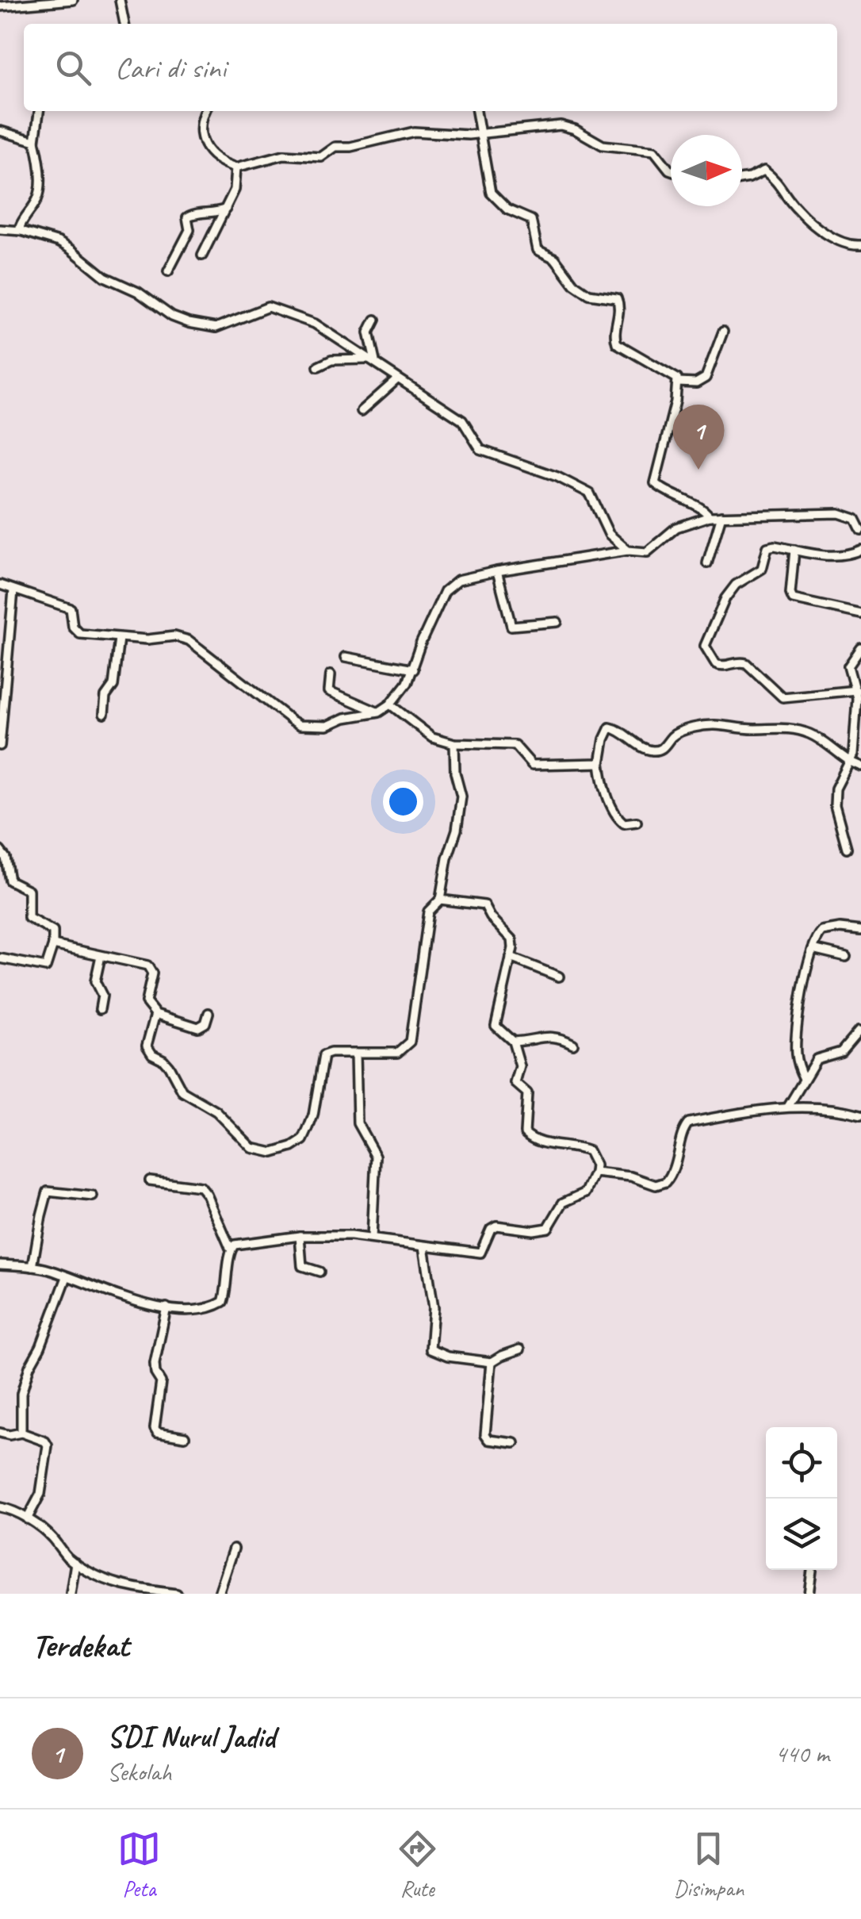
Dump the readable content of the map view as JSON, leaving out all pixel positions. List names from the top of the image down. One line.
{"north":"right","page":{"search":"Cari di sini","pins":"1","heading":"Terdekat","list":[{"mark":"1","name":"SDI Nurul Jadid","note":"Sekolah","value":"440 m"}],"nav":["Peta","Rute","Disimpan"]}}
